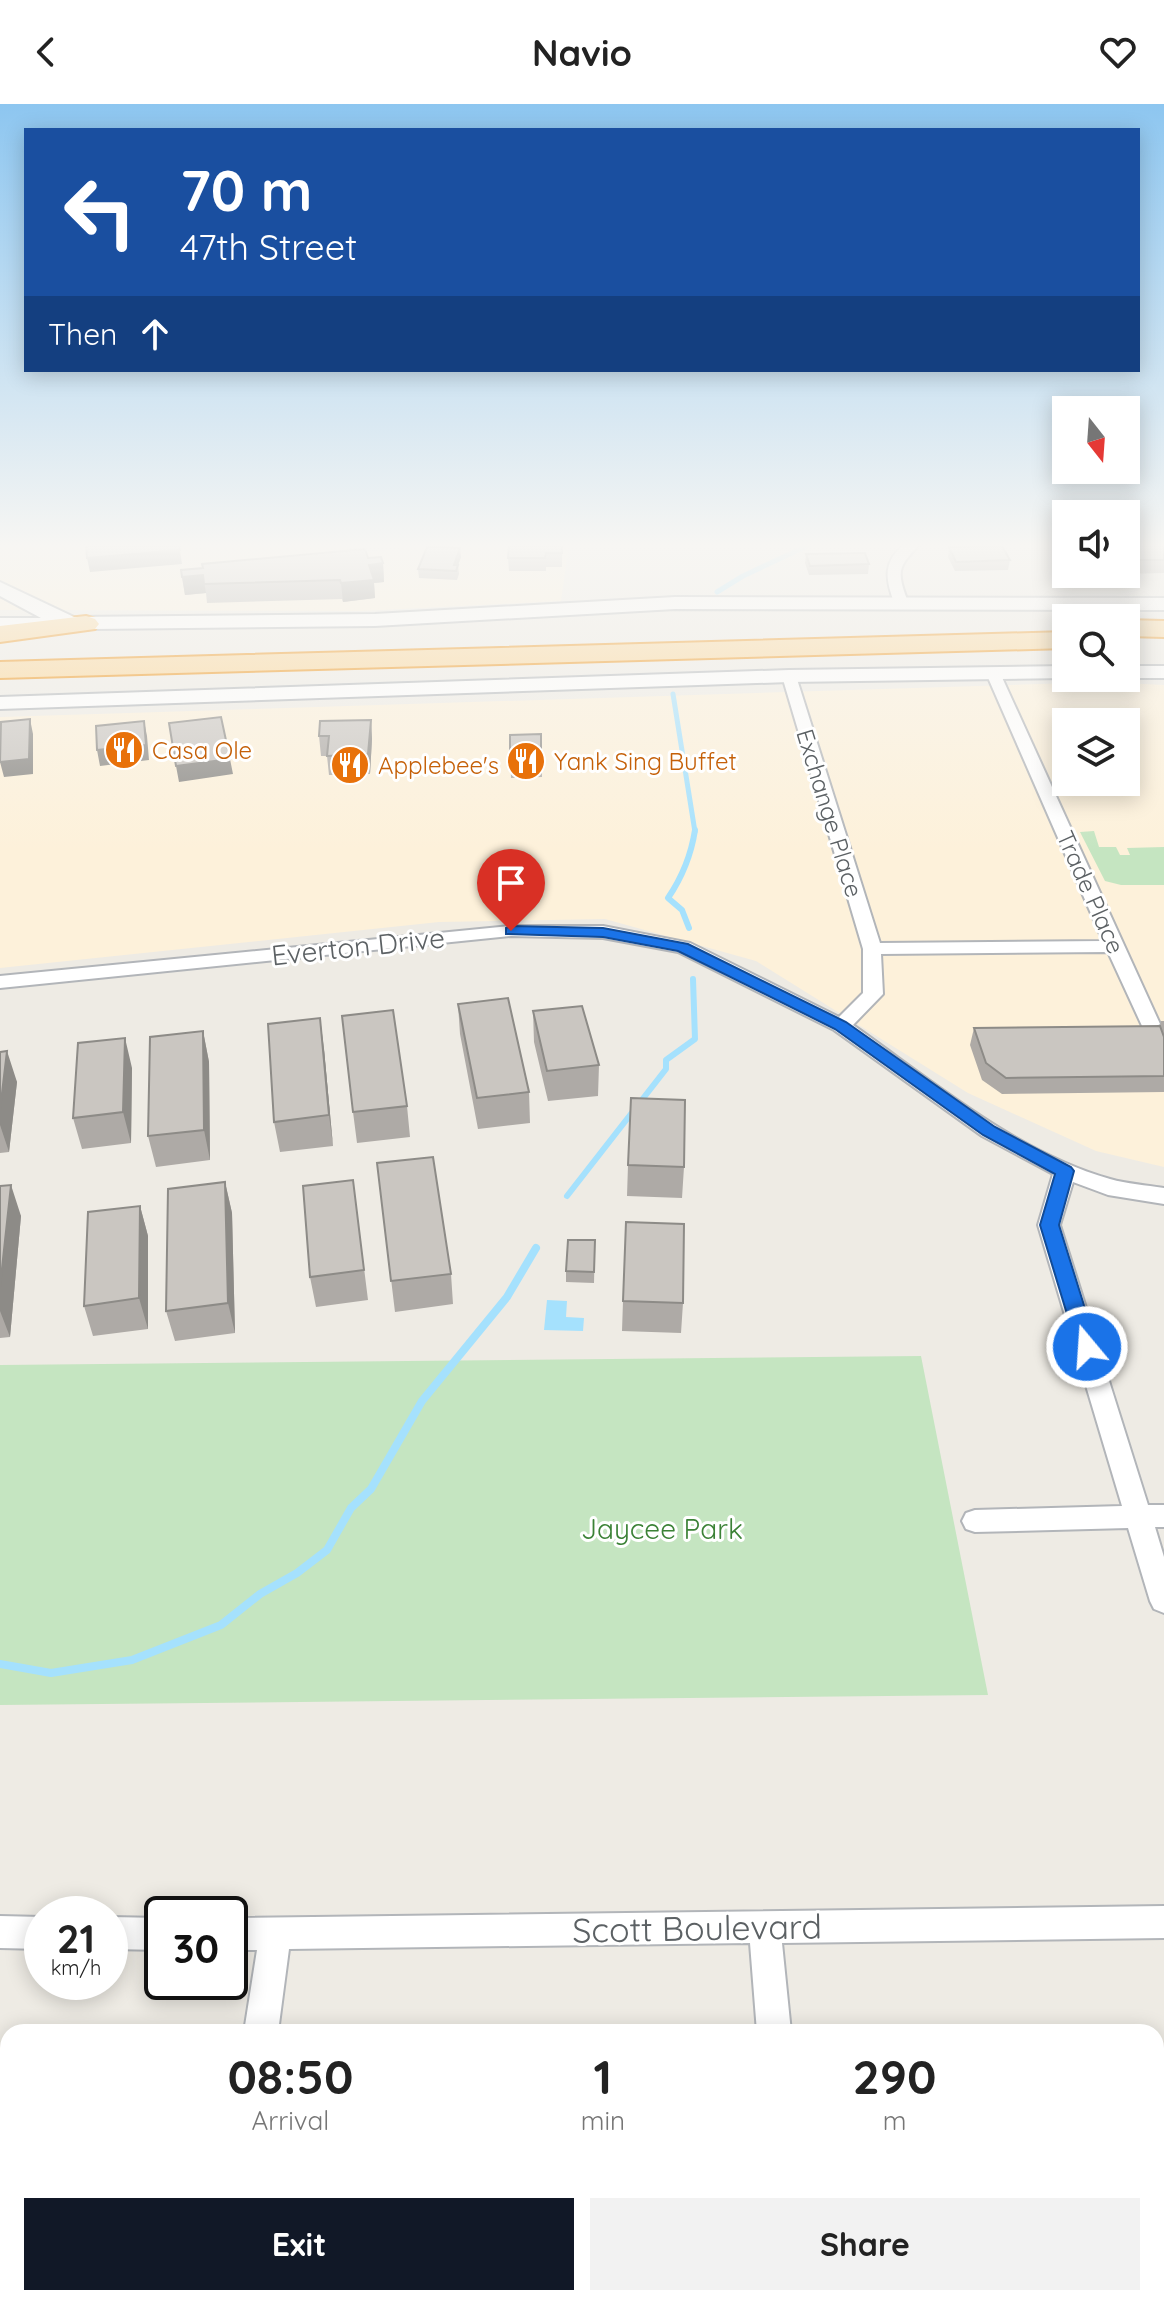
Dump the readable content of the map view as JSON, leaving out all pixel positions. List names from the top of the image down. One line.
{"streets":{"street":["Exchange Place","Trade Place","Everton Drive","Scott Boulevard"]},"crossings":[["Exchange Place","Everton Drive"]],"parks":["Jaycee Park"],"places":{"restaurant":["Casa Ole","Yank Sing Buffet","Applebee's"]},"north":"bottom","page":{"header":"Navio","turn":["70 m","47th Street"],"then":"Then","speed":"21 km/h","limit":"30","eta":["08:50","Arrival","1","min","290","m"],"buttons":["Exit","Share"]}}
